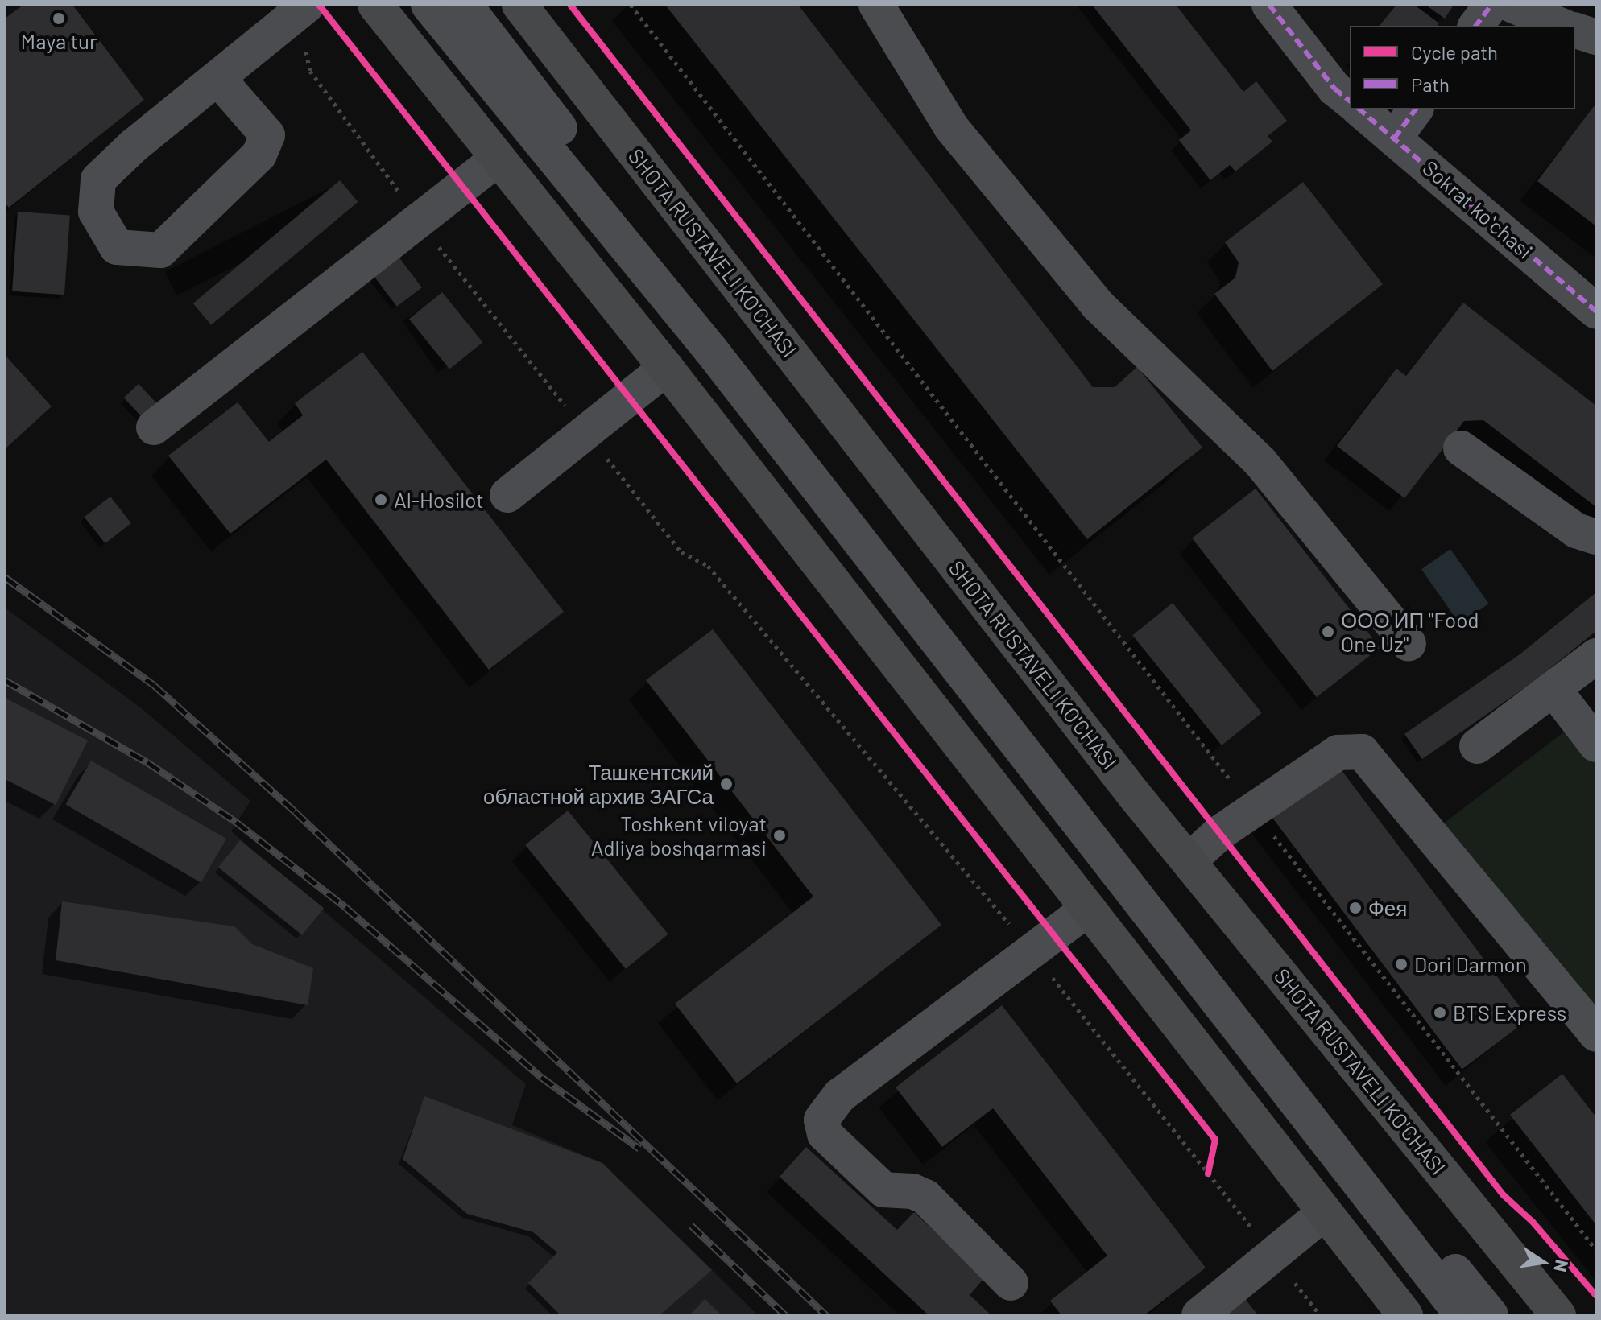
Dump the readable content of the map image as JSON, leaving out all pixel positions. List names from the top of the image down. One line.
{"streets":{"main road":["SHOTA RUSTAVELI KO'CHASI"],"street":["Sokrat koʻchasi"]},"places":["Maya tur","Al-Hosilot","ООО ИП \"Food One Uz\"","Ташкентский областной архив ЗАГСа","Toshkent viloyat Adliya boshqarmasi","Фея","Dori Darmon","BTS Express"],"legend":["Cycle path","Path"],"north":"right"}
